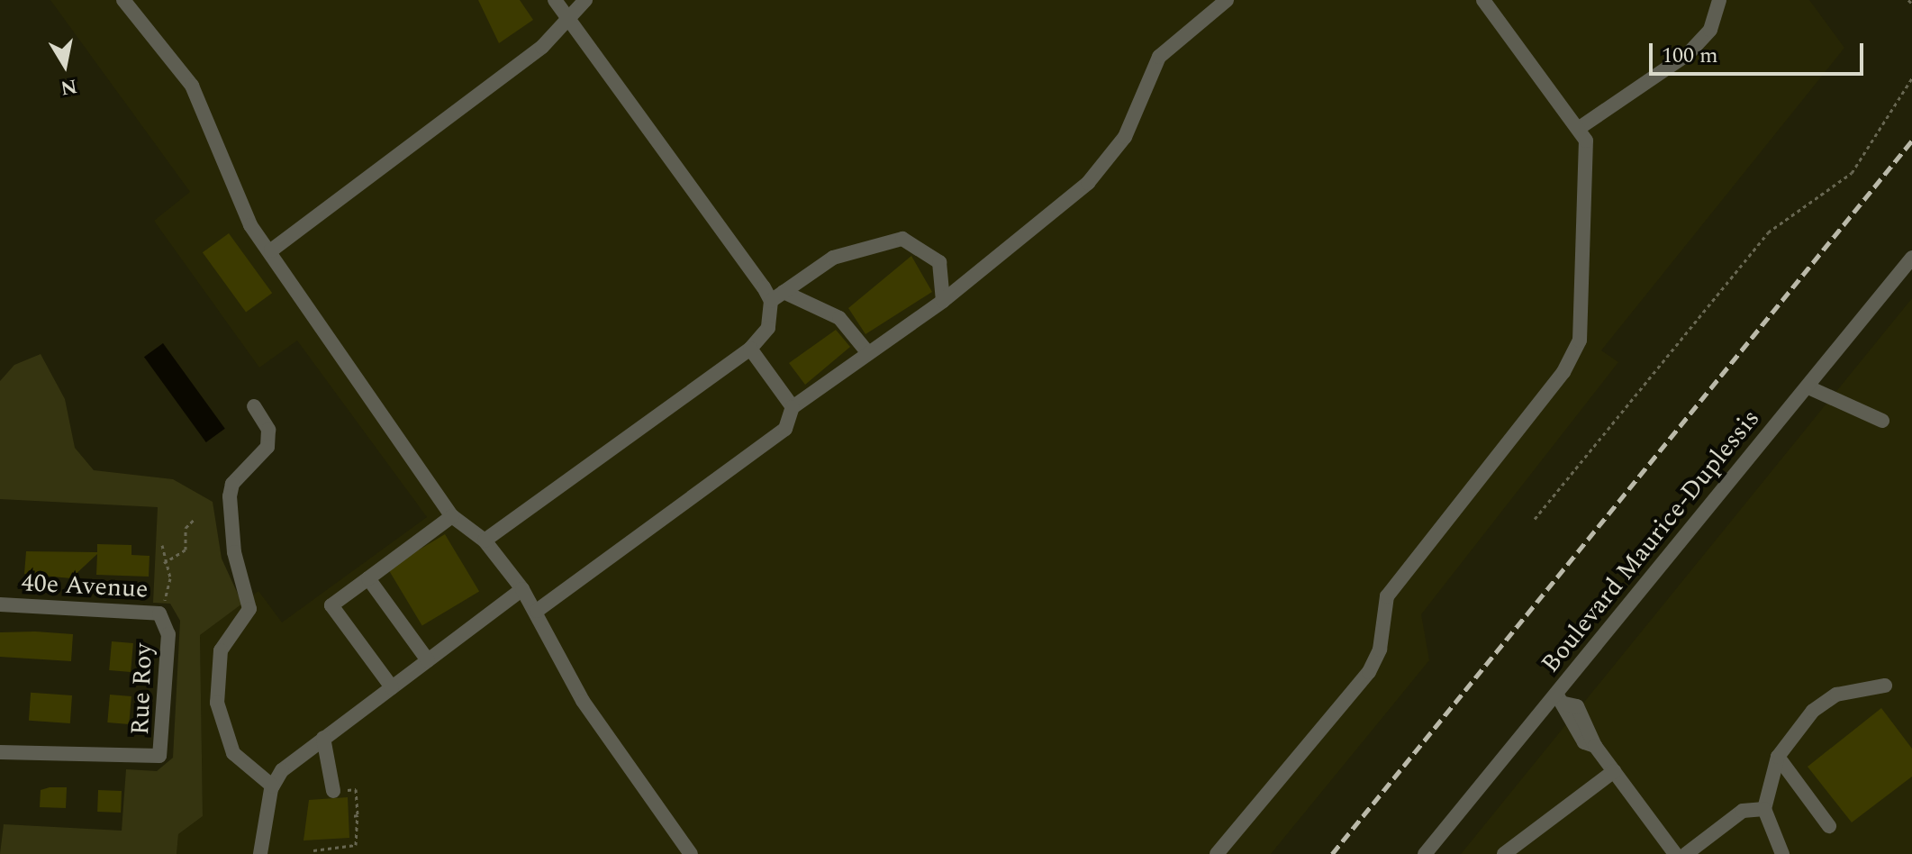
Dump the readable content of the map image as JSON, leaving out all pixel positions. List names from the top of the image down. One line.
{"streets":{"street":["Boulevard Maurice-Duplessis","40e Avenue","Rue Roy"]},"crossings":[["40e Avenue","Rue Roy"]],"scale_bar":"100 m","north":"bottom"}
